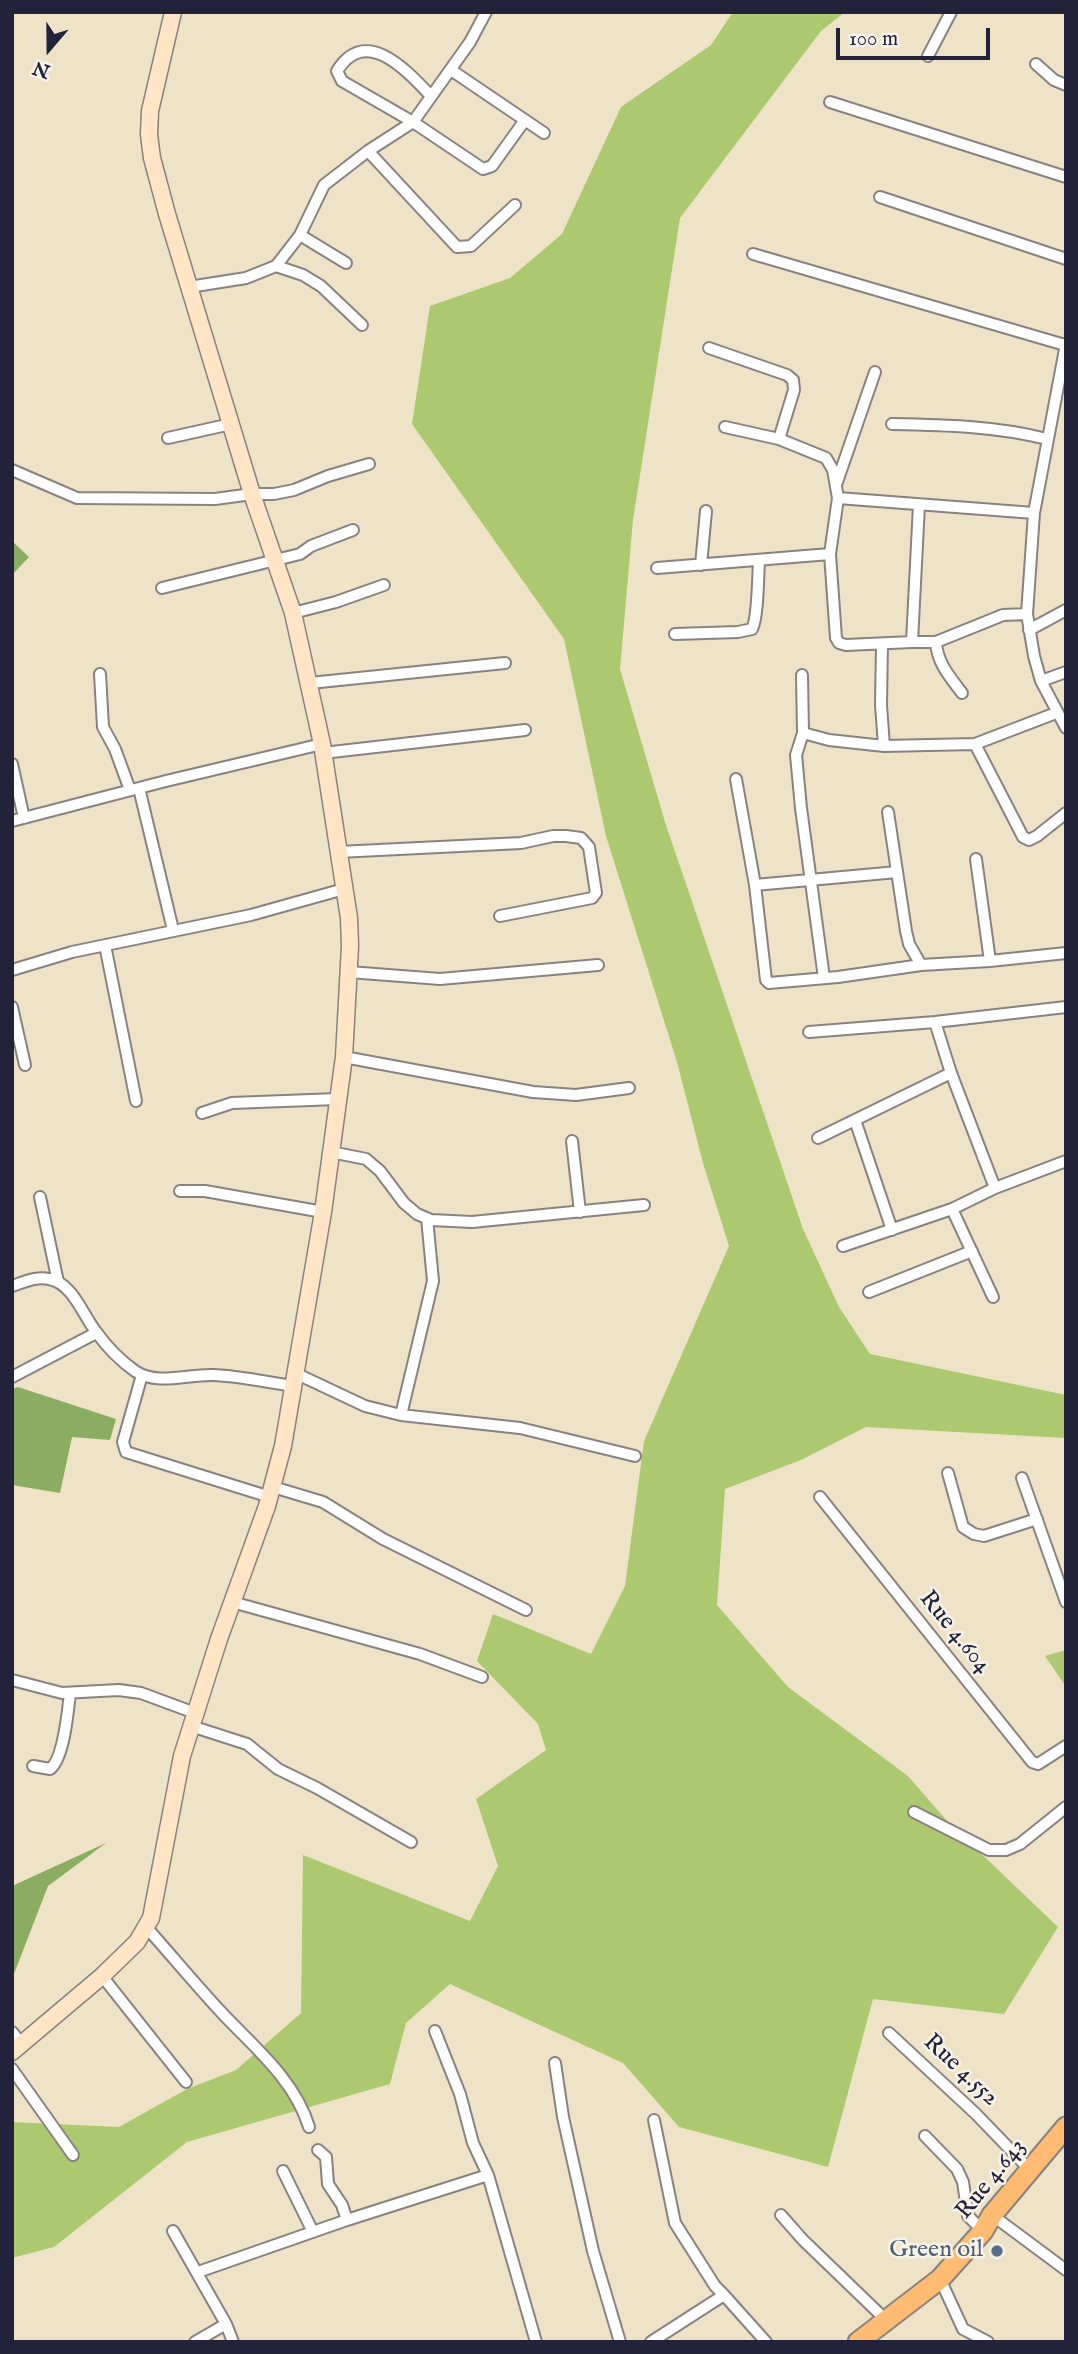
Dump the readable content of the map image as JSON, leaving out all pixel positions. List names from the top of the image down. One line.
{"streets":{"highway":["Rue 4.643"],"street":["Rue 4.604","Rue 4.552"]},"crossings":[["Rue 4.552","Rue 4.643"]],"places":["Green oil"],"scale_bar":"100 m","north":"bottom"}
